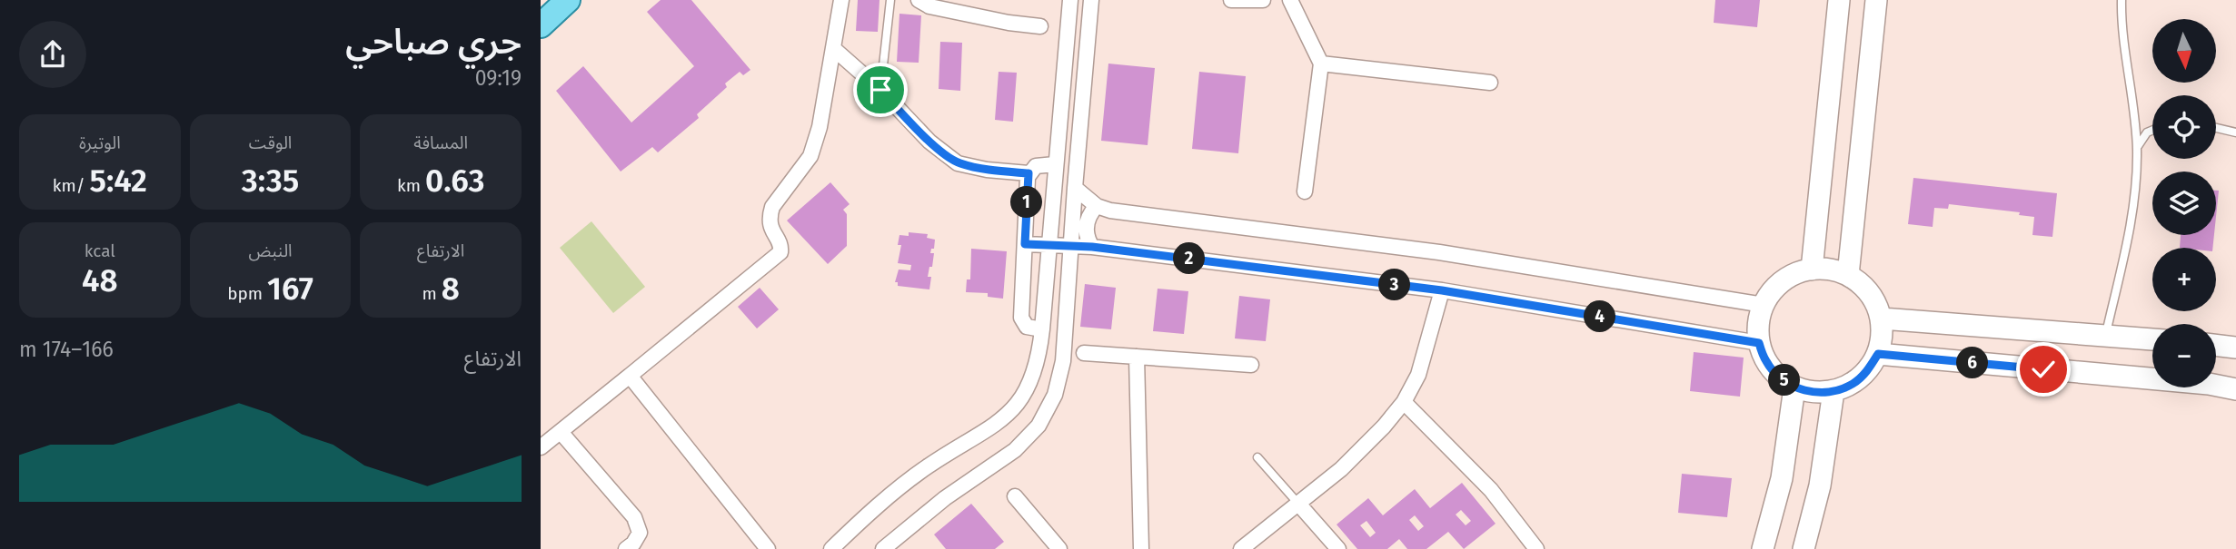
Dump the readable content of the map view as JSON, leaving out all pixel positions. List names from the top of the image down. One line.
{"north":"bottom","page":{"heading":["جري صباحي","09:19"],"map_buttons":["+","−"],"stats":[["المسافة","0.63 km"],["الوقت","3:35"],["الوتيرة","5:42 /km"],["الارتفاع","8 m"],["النبض","167 bpm"],["kcal","48"]],"pins":["1","2","3","4","6","5"],"chart":["الارتفاع","166–174 m"]}}
